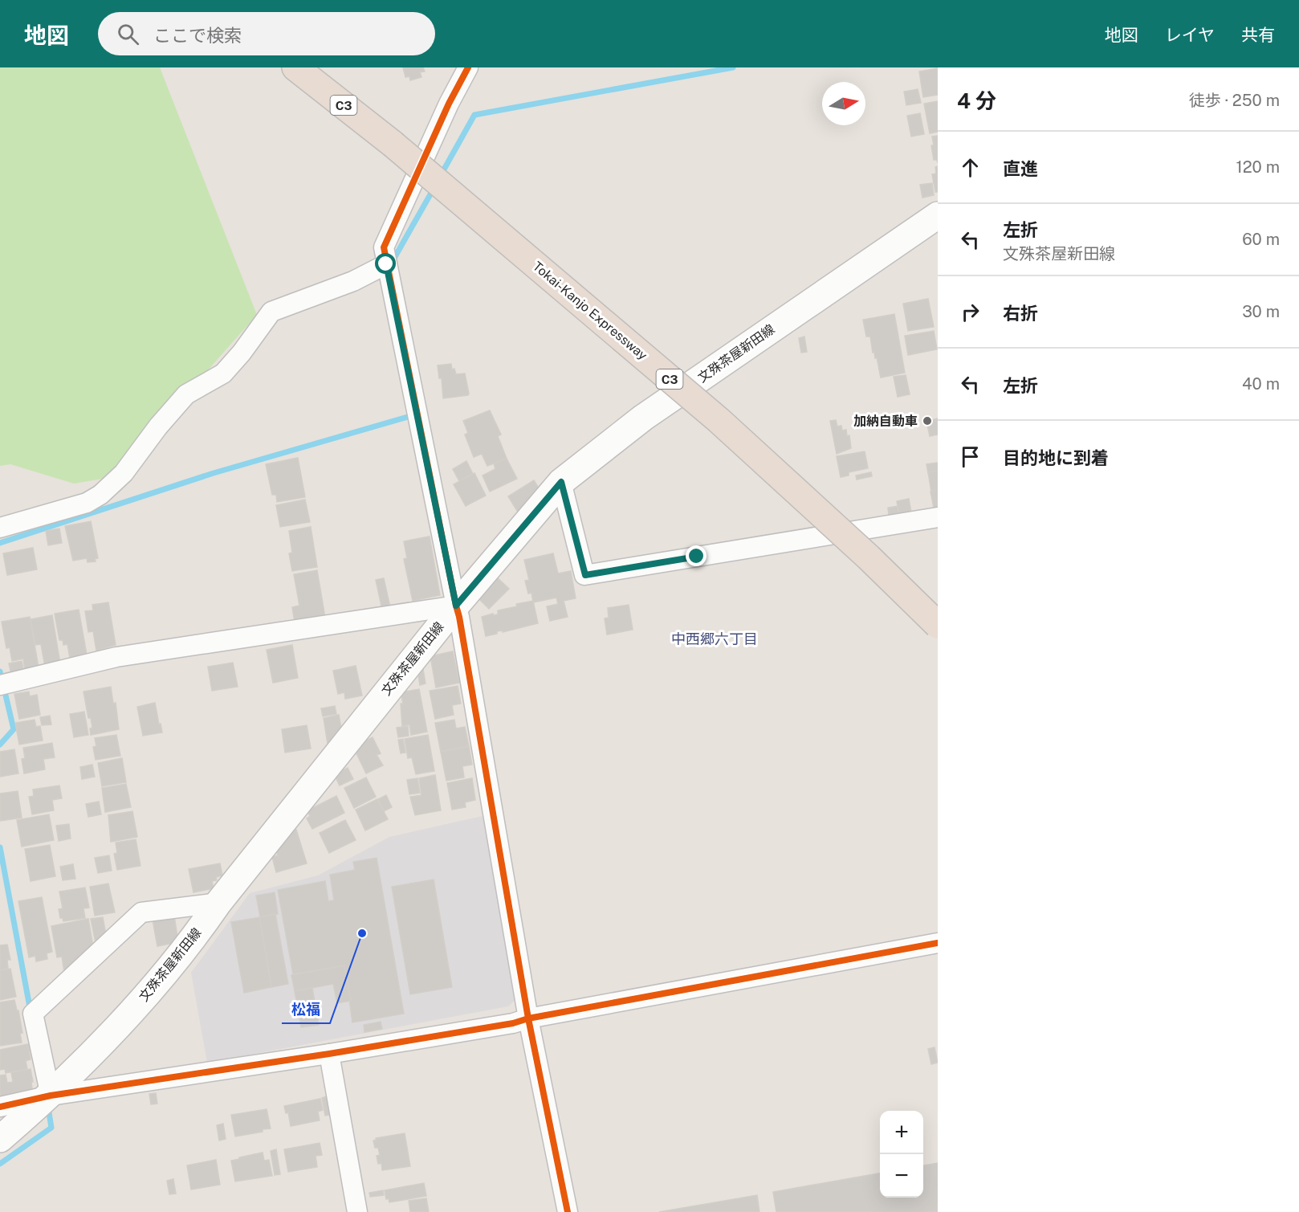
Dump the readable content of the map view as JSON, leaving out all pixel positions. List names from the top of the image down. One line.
{"streets":{"highway":["C3","Tokai-Kanjo Expressway"],"main road":["文殊茶屋新田線"]},"districts":["中西郷六丁目"],"places":["加納自動車","松福"],"north":"right","page":{"header":"地図","search":"ここで検索","nav":["地図","レイヤ","共有"],"heading":["4 分","徒歩 · 250 m"],"list":[["直進","120 m"],["左折","文殊茶屋新田線","60 m"],["右折","30 m"],["左折","40 m"],"目的地に到着"],"map_buttons":["+","−"]}}
